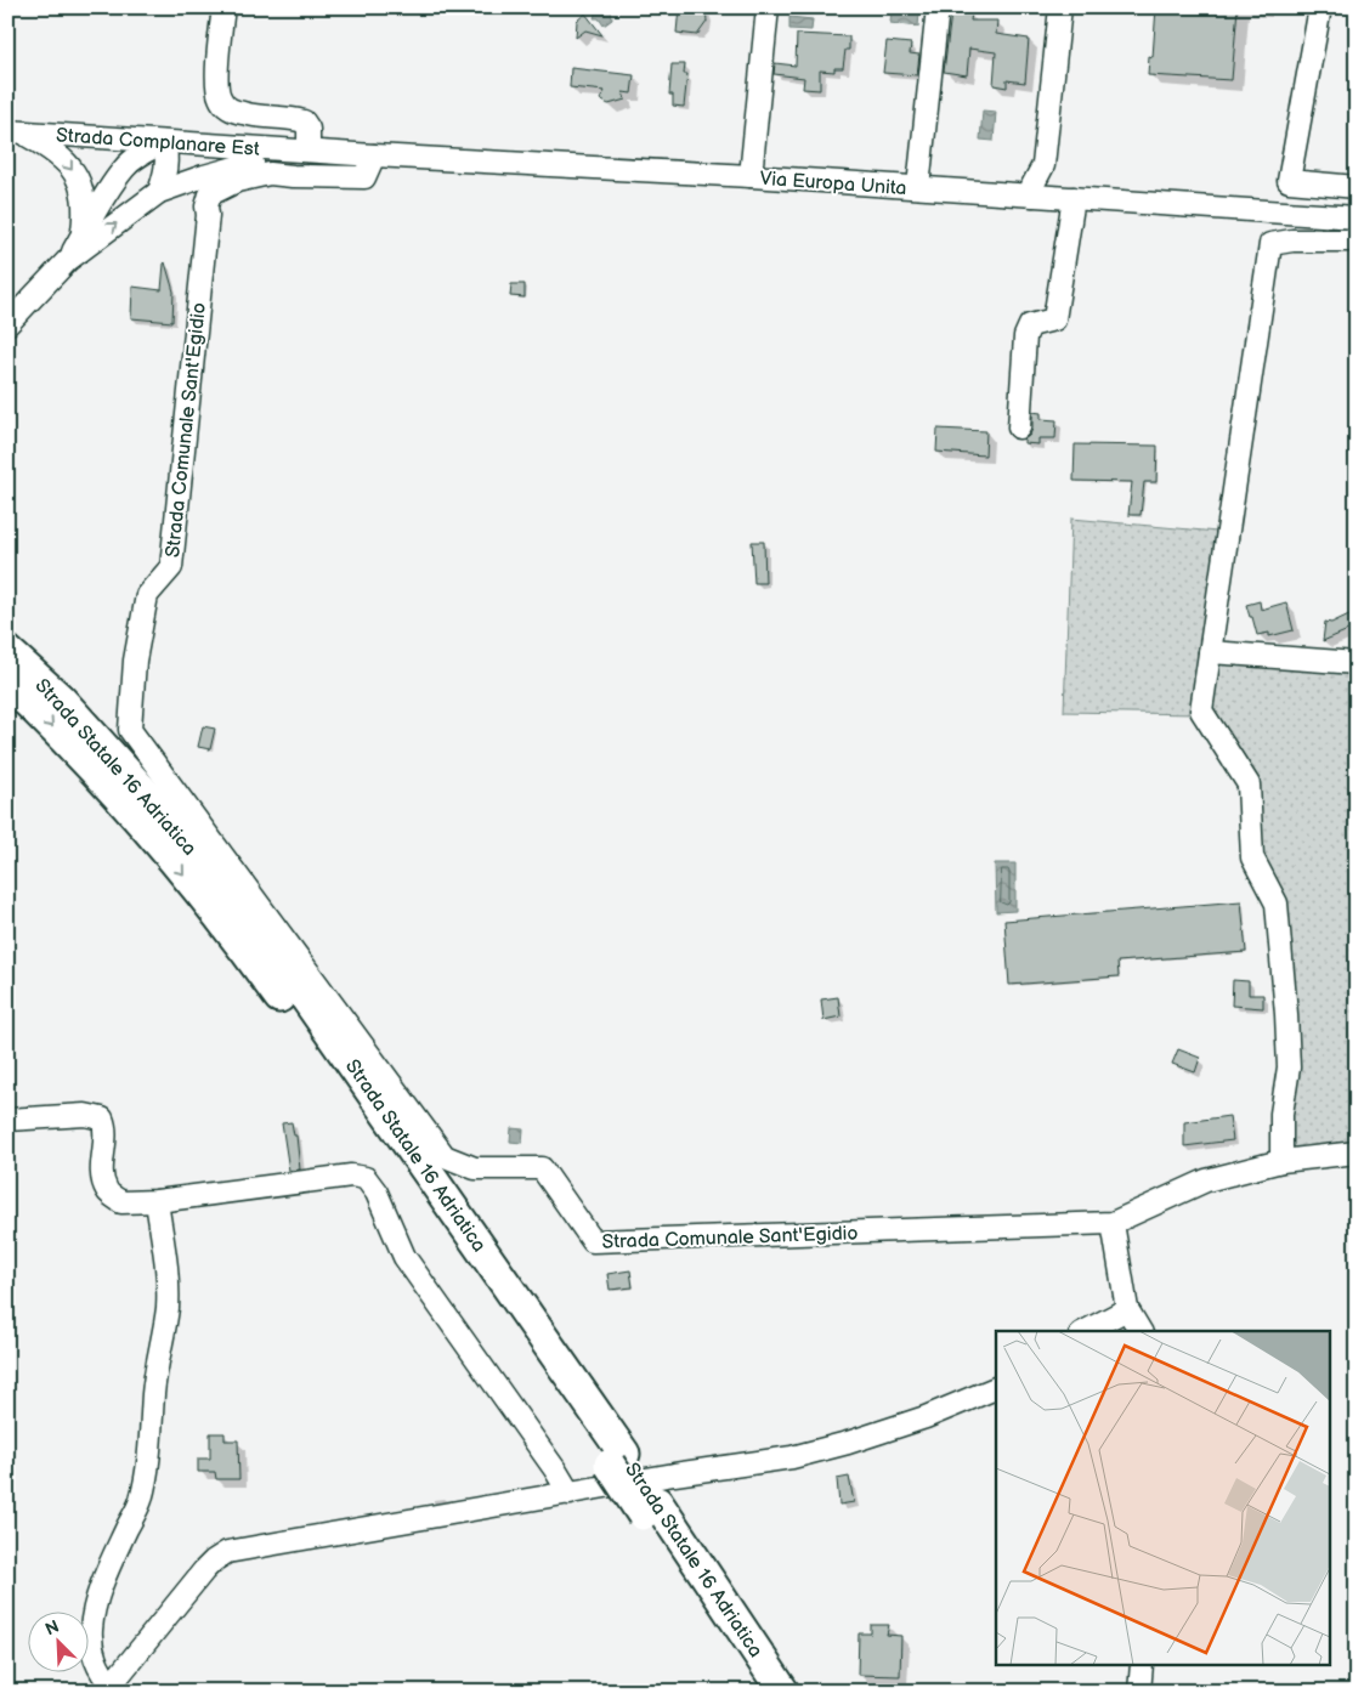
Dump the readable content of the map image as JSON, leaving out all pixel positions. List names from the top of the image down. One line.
{"streets":{"highway":["Strada Statale 16 Adriatica"],"street":["Strada Complanare Est","Via Europa Unita","Strada Comunale Sant'Egidio"]},"crossings":[["Strada Complanare Est","Via Europa Unita"],["Via Europa Unita","Strada Comunale Sant'Egidio"]],"north":"top left"}
